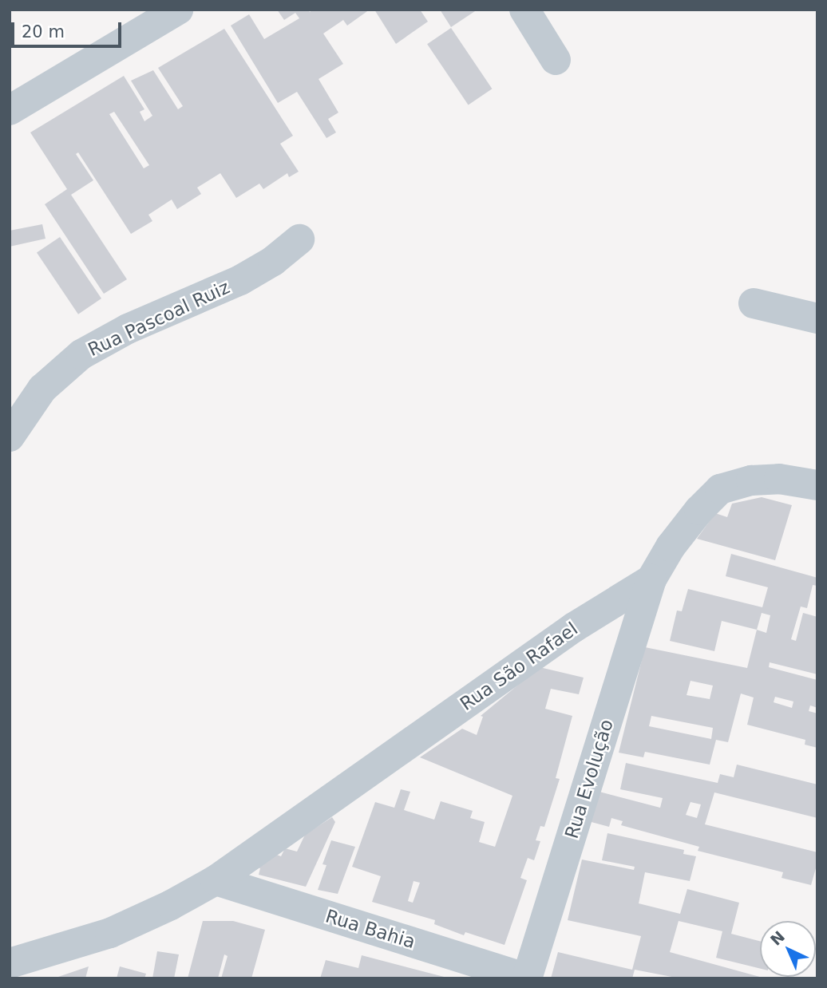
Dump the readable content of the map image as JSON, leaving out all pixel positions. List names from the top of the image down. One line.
{"streets":{"street":["Rua Pascoal Ruiz","Rua São Rafael","Rua Evolução","Rua Bahia"]},"crossings":[["Rua São Rafael","Rua Evolução"],["Rua São Rafael","Rua Bahia"],["Rua Evolução","Rua Bahia"]],"scale_bar":"20 m","north":"top left"}
